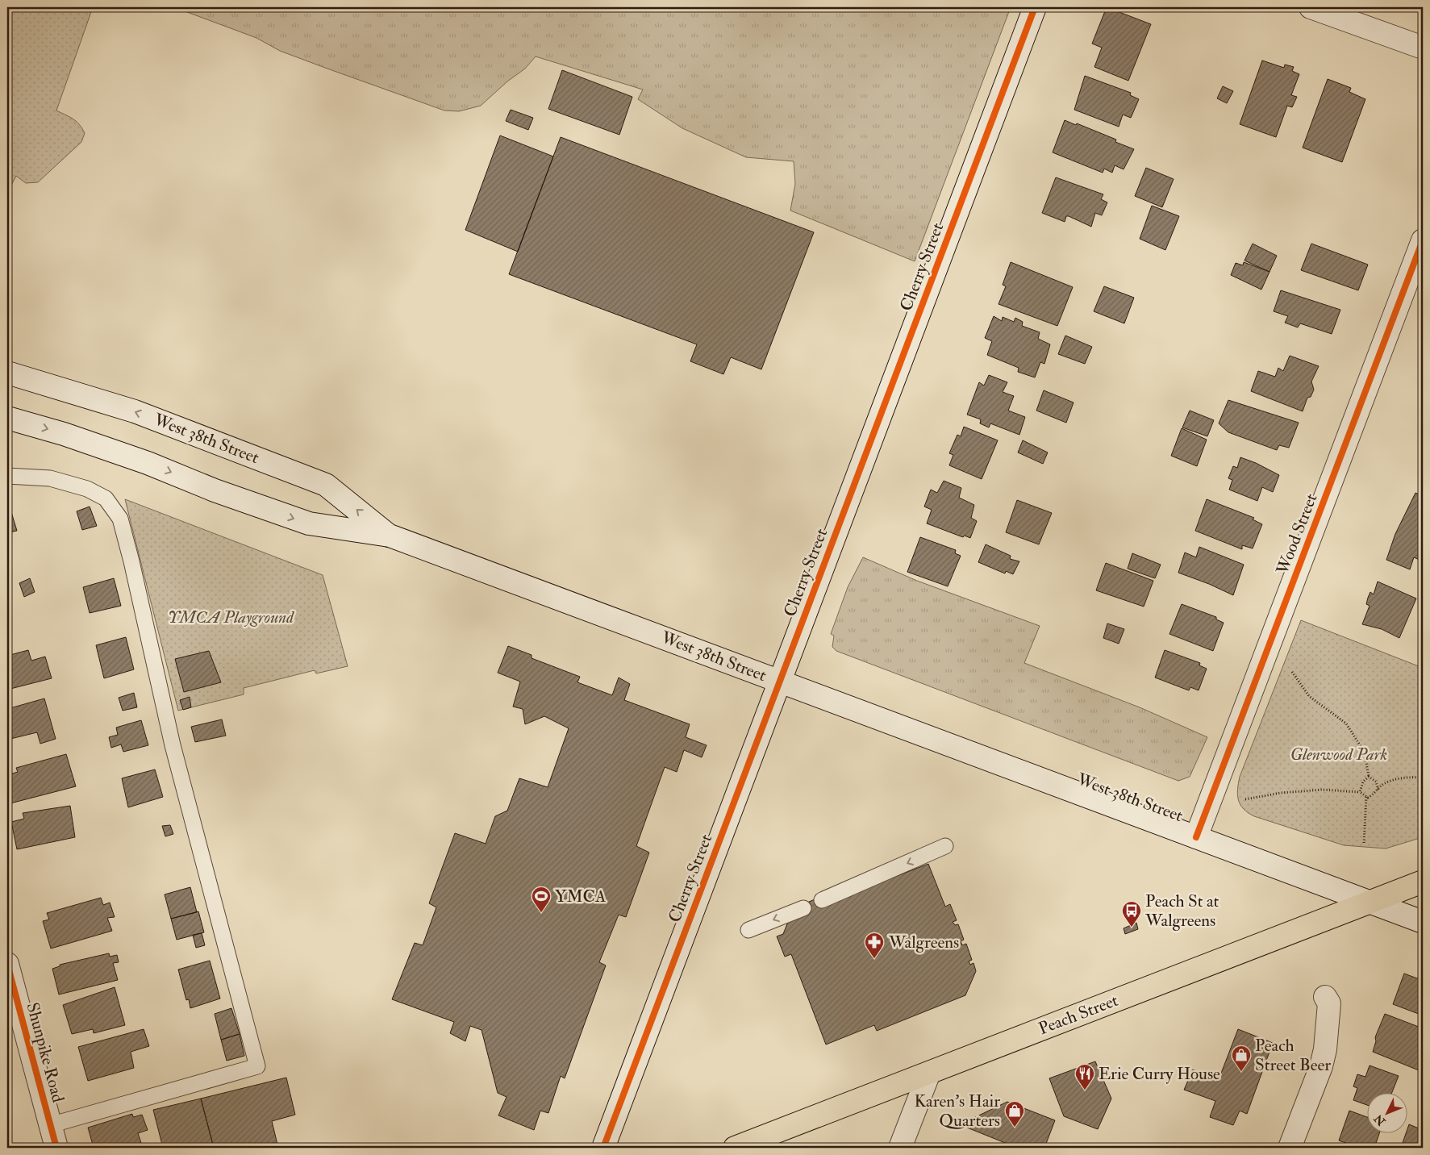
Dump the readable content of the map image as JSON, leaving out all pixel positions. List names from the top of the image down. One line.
{"streets":{"main road":["Peach Street"],"street":["Cherry Street","West 38th Street","Wood Street","Shunpike Road"]},"crossings":[["Cherry Street","West 38th Street"],["West 38th Street","Wood Street"],["West 38th Street","Peach Street"]],"parks":["YMCA Playground","Glenwood Park"],"places":{"sports":["YMCA"],"bus stop":["Peach St at Walgreens"],"pharmacy":["Walgreens"],"shop":["Peach Street Beer","Karen's Hair Quarters"],"restaurant":["Erie Curry House"]},"north":"bottom left"}
